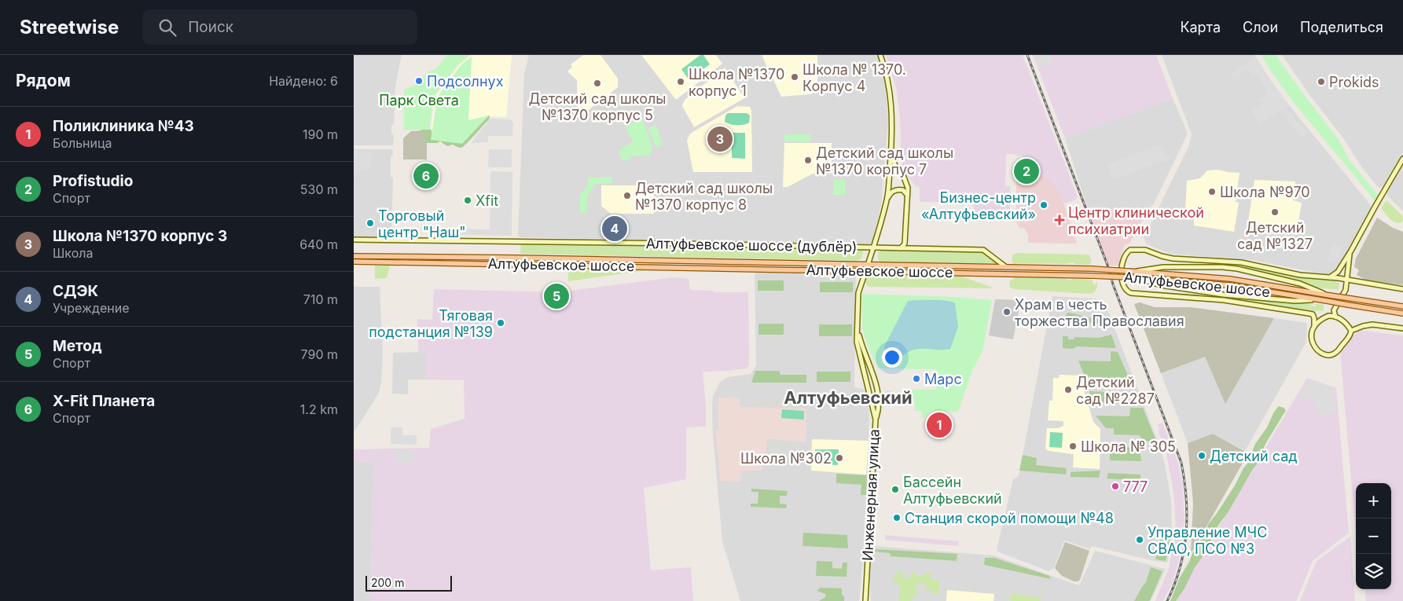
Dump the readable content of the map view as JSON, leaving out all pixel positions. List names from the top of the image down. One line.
{"streets":{"main road":["Алтуфьевское шоссе (дублёр)","Алтуфьевское шоссе","Инженерная улица"]},"crossings":[["Алтуфьевское шоссе (дублёр)","Алтуфьевское шоссе"],["Алтуфьевское шоссе (дублёр)","Инженерная улица"],["Алтуфьевское шоссе","Инженерная улица"]],"districts":["Алтуфьевский"],"parks":["Парк Света"],"places":{"other":["Школа № 1370. Корпус 4","Подсолнух","Школа №1370 корпус 1","Prokids","Детский сад школы №1370 корпус 5","Детский сад школы №1370 корпус 7","Школа №970","Детский сад школы №1370 корпус 8","Xfit","Бизнес-центр «Алтуфьевский»","Детский сад №1327","Торговый центр \"Наш\"","Храм в честь торжества Православия","Тяговая подстанция №139","Марс","Детский сад №2287","Школа № 305","Детский сад","Школа №302","777","Бассейн Алтуфьевский","Станция скорой помощи №48","Управление МЧС СВАО, ПСО №3"],"health":["Центр клинической психиатрии"]},"scale_bar":"200 m","page":{"header":"Streetwise","search":"Поиск","nav":["Карта","Слои","Поделиться"],"heading":["Рядом","Найдено: 6"],"list":[{"mark":"1","name":"Поликлиника №43","note":"Больница","value":"190 m"},{"mark":"2","name":"Profistudio","note":"Спорт","value":"530 m"},{"mark":"3","name":"Школа №1370 корпус 3","note":"Школа","value":"640 m"},{"mark":"4","name":"СДЭК","note":"Учреждение","value":"710 m"},{"mark":"5","name":"Метод","note":"Спорт","value":"790 m"},{"mark":"6","name":"X-Fit Планета","note":"Спорт","value":"1.2 km"}],"pins":["3","2","6","4","5","1"],"map_buttons":["+","−"],"scale":"200 m"}}
